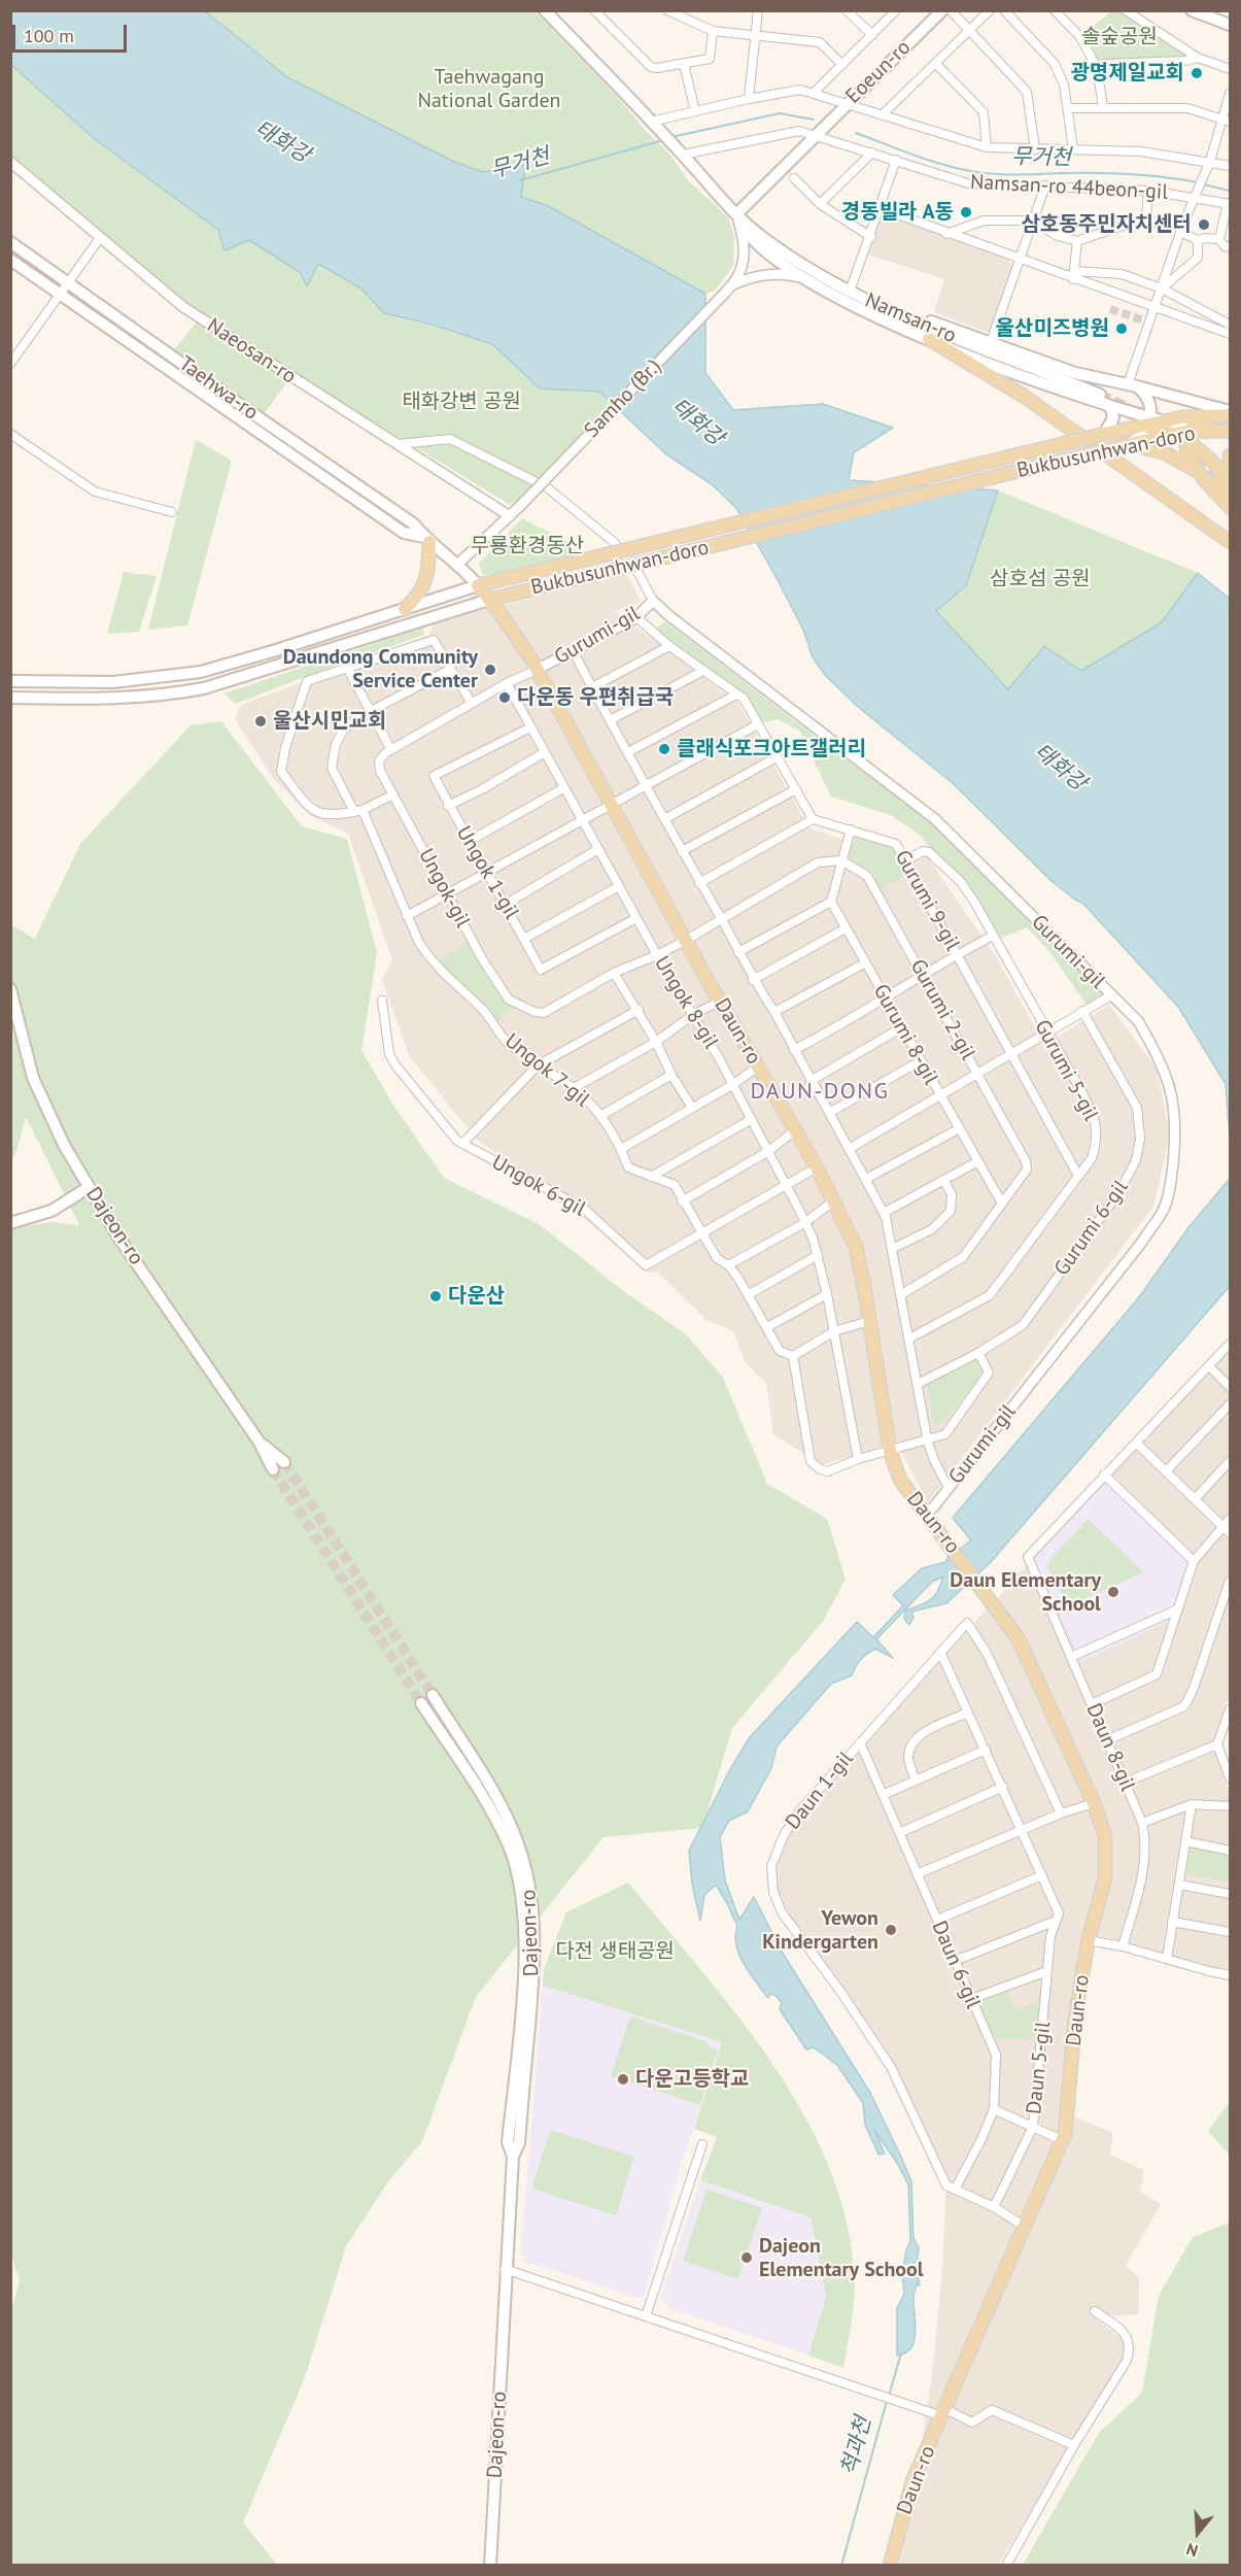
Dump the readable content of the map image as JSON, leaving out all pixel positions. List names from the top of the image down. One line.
{"streets":{"main road":["Eoeun-ro","Namsan-ro","Taehwa-ro","Bukbusunhwan-doro","Daun-ro","Dajeon-ro"],"street":["Namsan-ro 44beon-gil","Naeosan-ro","Samho (Br.)","Gurumi-gil","Ungok 1-gil","Ungok-gil","Gurumi 9-gil","Ungok 8-gil","Gurumi 2-gil","Gurumi 8-gil","Ungok 7-gil","Gurumi 5-gil","Ungok 6-gil","Gurumi 6-gil","Daun 8-gil","Daun 1-gil","Daun 6-gil","Daun 5-gil"]},"crossings":[["Eoeun-ro","Namsan-ro 44beon-gil"],["Namsan-ro 44beon-gil","Namsan-ro"],["Naeosan-ro","Samho (Br.)"],["Taehwa-ro","Samho (Br.)"],["Taehwa-ro","Bukbusunhwan-doro"],["Taehwa-ro","Daun-ro"],["Bukbusunhwan-doro","Daun-ro"],["Gurumi-gil","Daun-ro"],["Ungok 1-gil","Ungok 8-gil"],["Ungok-gil","Ungok 8-gil"],["Ungok-gil","Daun-ro"],["Gurumi 9-gil","Gurumi 5-gil"],["Ungok 8-gil","Ungok 6-gil"],["Gurumi 2-gil","Gurumi 8-gil"],["Daun-ro","Ungok 6-gil"],["Daun-ro","Daun 1-gil"],["Ungok 7-gil","Ungok 6-gil"],["Daun 1-gil","Daun 6-gil"],["Daun 1-gil","Daun 5-gil"]],"districts":["DAUN-DONG"],"water":["태화강","무거천","척과천"],"parks":["솔숲공원","Taehwagang National Garden","태화강변 공원","무룡환경동산","삼호섬 공원","다전 생태공원"],"places":["광명제일교회","경동빌라 A동","삼호동주민자치센터","울산미즈병원","Daundong Community Service Center","다운동 우편취급국","울산시민교회","클래식포크아트갤러리","다운산","Daun Elementary School","Yewon Kindergarten","다운고등학교","Dajeon Elementary School"],"scale_bar":"100 m","north":"bottom"}
